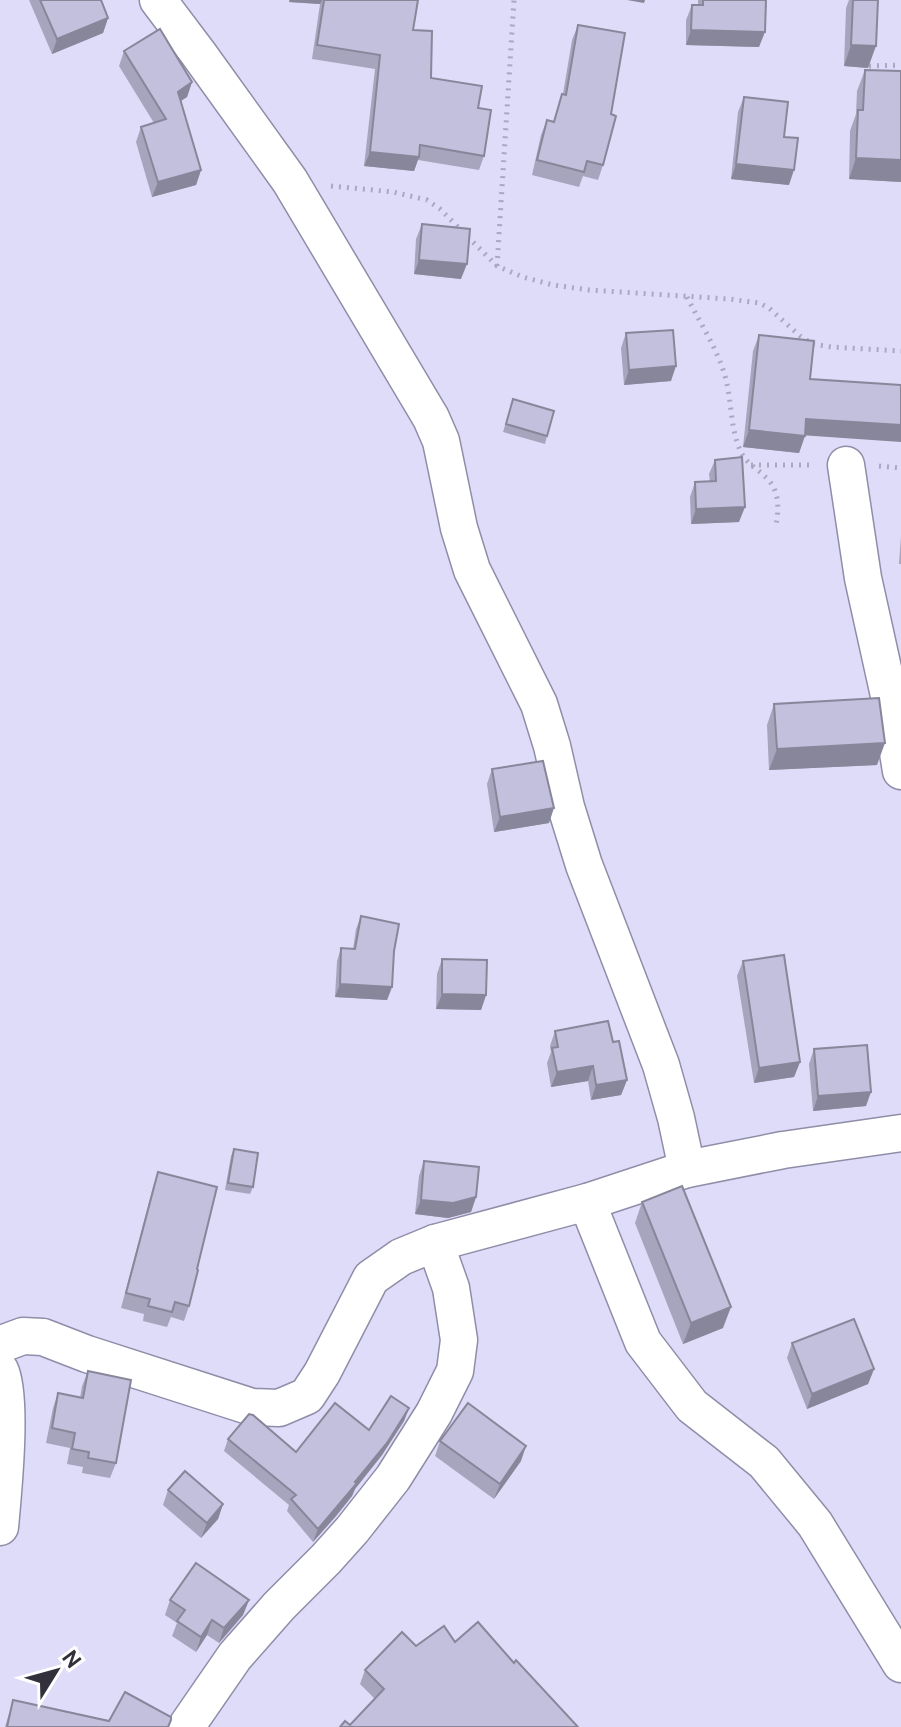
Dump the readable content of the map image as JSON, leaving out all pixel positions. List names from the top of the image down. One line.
{"north":"top right"}
